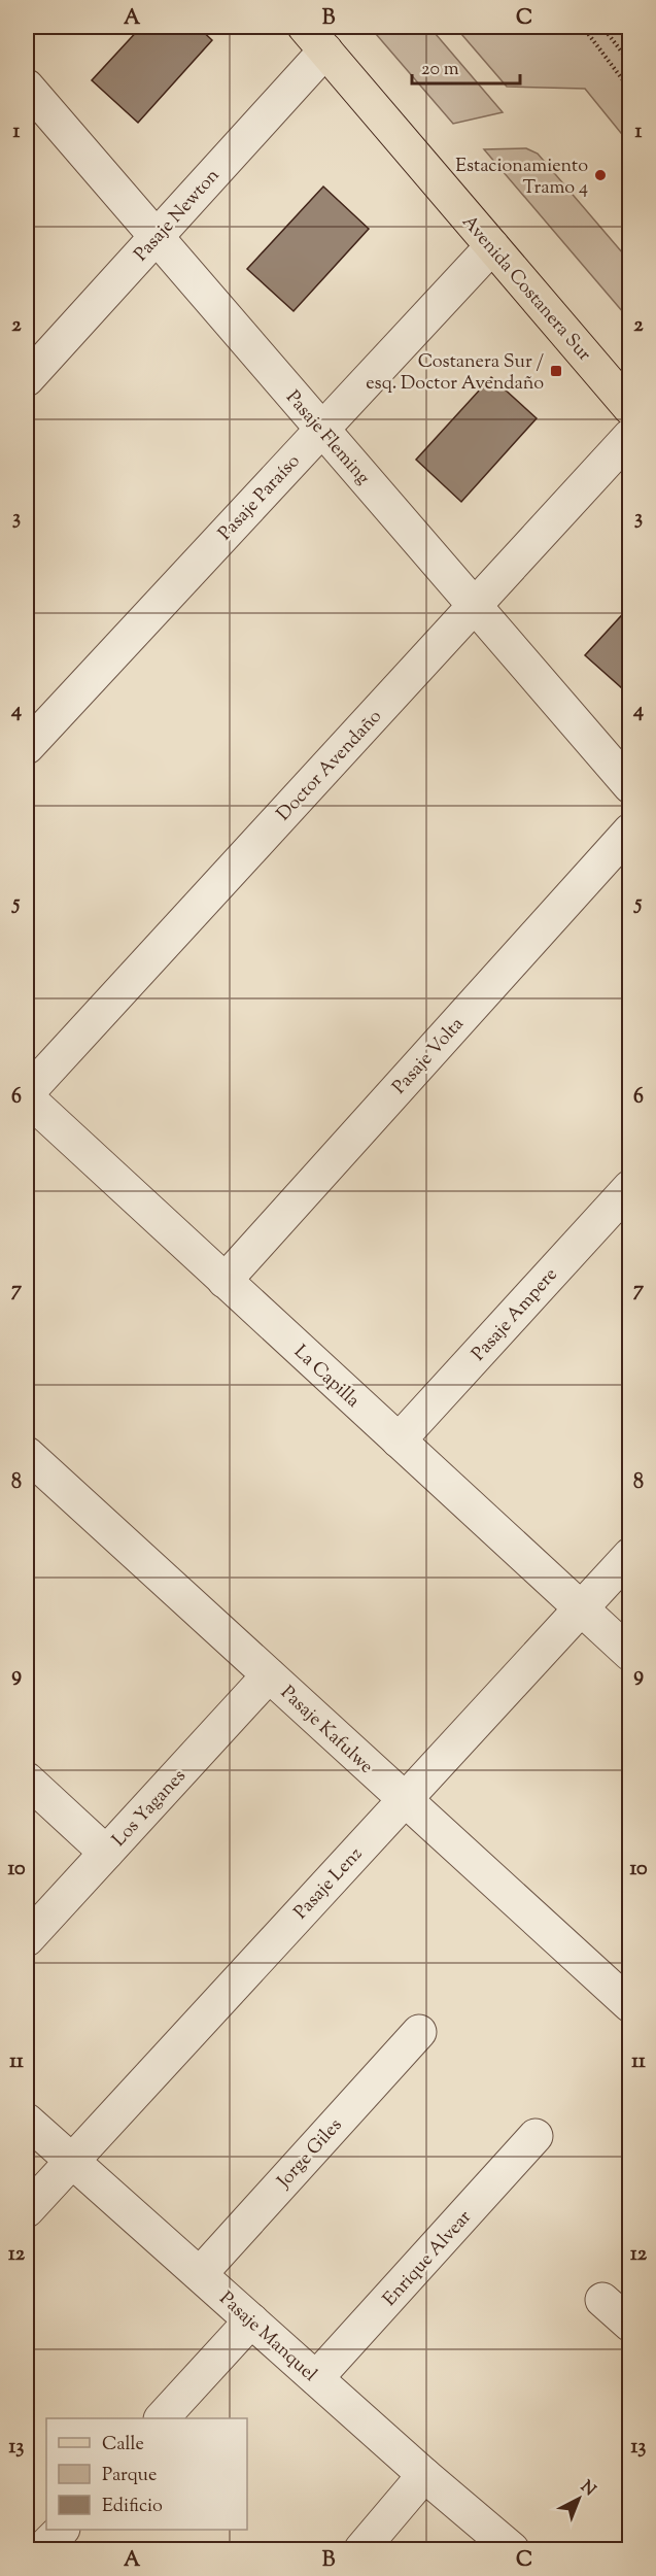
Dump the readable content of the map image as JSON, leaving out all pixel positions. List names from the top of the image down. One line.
{"streets":{"main road":["Avenida Costanera Sur"],"street":["Pasaje Newton","Pasaje Fleming","Pasaje Paraíso","Doctor Avendaño","Pasaje Volta","Pasaje Ampere","La Capilla","Pasaje Kafulwe","Los Yaganes","Pasaje Lenz","Jorge Giles","Enrique Alvear","Pasaje Manquel"]},"crossings":[["Pasaje Newton","Avenida Costanera Sur"],["Pasaje Newton","Pasaje Fleming"],["Avenida Costanera Sur","Pasaje Paraíso"],["Pasaje Fleming","Pasaje Paraíso"],["Pasaje Fleming","Doctor Avendaño"],["Doctor Avendaño","La Capilla"],["Pasaje Volta","La Capilla"],["Pasaje Ampere","La Capilla"],["La Capilla","Pasaje Lenz"],["Pasaje Kafulwe","Los Yaganes"],["Pasaje Kafulwe","Pasaje Lenz"],["Pasaje Lenz","Pasaje Manquel"],["Jorge Giles","Pasaje Manquel"],["Enrique Alvear","Pasaje Manquel"]],"places":{"other":["Estacionamiento Tramo 4"],"transit":["Costanera Sur / esq. Doctor Avendaño"]},"legend":["Calle","Parque","Edificio"],"scale_bar":"20 m","north":"top right","grid":{"columns":["A","B","C"],"rows":["1","2","3","4","5","6","7","8","9","10","11","12","13"]}}
